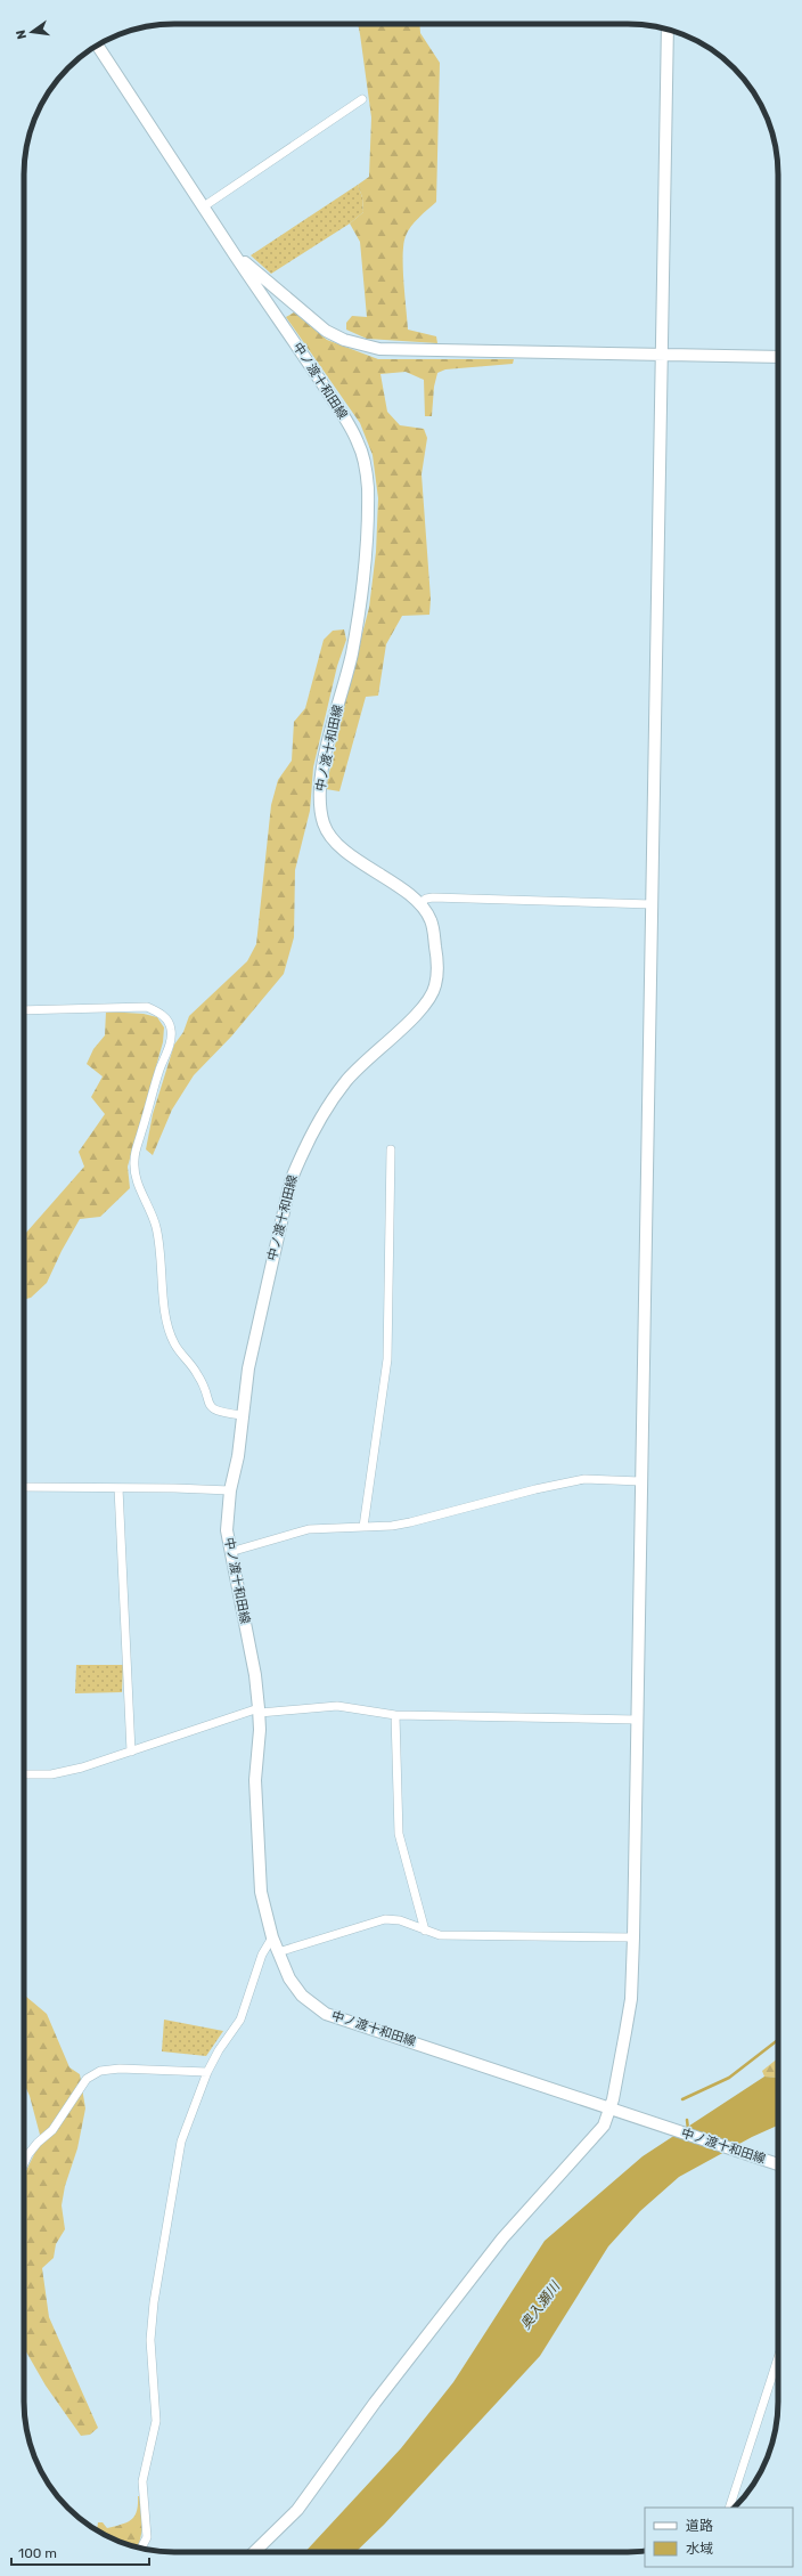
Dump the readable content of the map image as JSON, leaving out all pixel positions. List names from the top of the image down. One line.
{"streets":{"street":["中ノ渡十和田線"]},"water":["奥入瀬川"],"legend":["道路","水域"],"scale_bar":"100 m","north":"left"}
